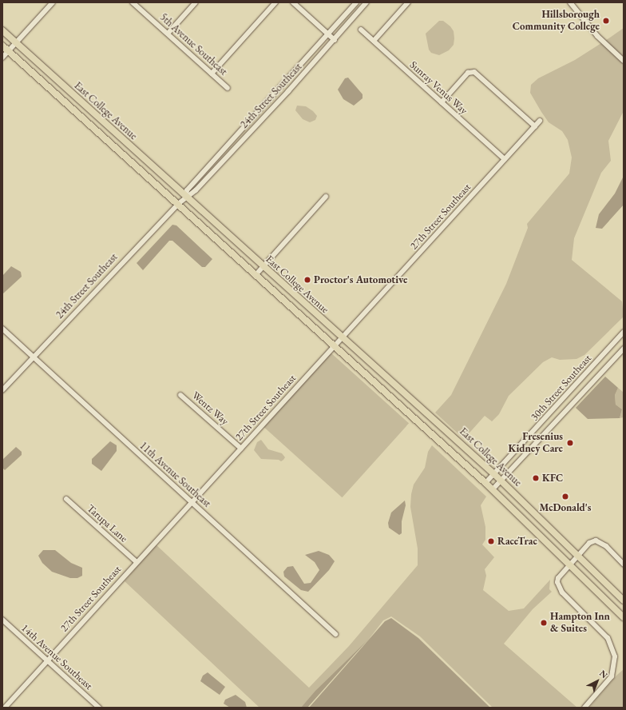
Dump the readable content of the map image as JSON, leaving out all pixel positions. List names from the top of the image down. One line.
{"streets":{"main road":["East College Avenue"],"street":["5th Avenue Southeast","Sunray Venus Way","24th Street Southeast","27th Street Southeast","30th Street Southeast","Wentz Way","11th Avenue Southeast","Tarupa Lane","14th Avenue Southeast"]},"crossings":[["Sunray Venus Way","27th Street Southeast"],["24th Street Southeast","East College Avenue"],["24th Street Southeast","11th Avenue Southeast"],["East College Avenue","27th Street Southeast"],["East College Avenue","30th Street Southeast"],["27th Street Southeast","Wentz Way"],["27th Street Southeast","11th Avenue Southeast"],["27th Street Southeast","Tarupa Lane"],["27th Street Southeast","14th Avenue Southeast"]],"places":["Hillsborough Community College","Proctor's Automotive","Fresenius Kidney Care","KFC","McDonald's","RaceTrac","Hampton Inn & Suites"],"north":"top right"}
